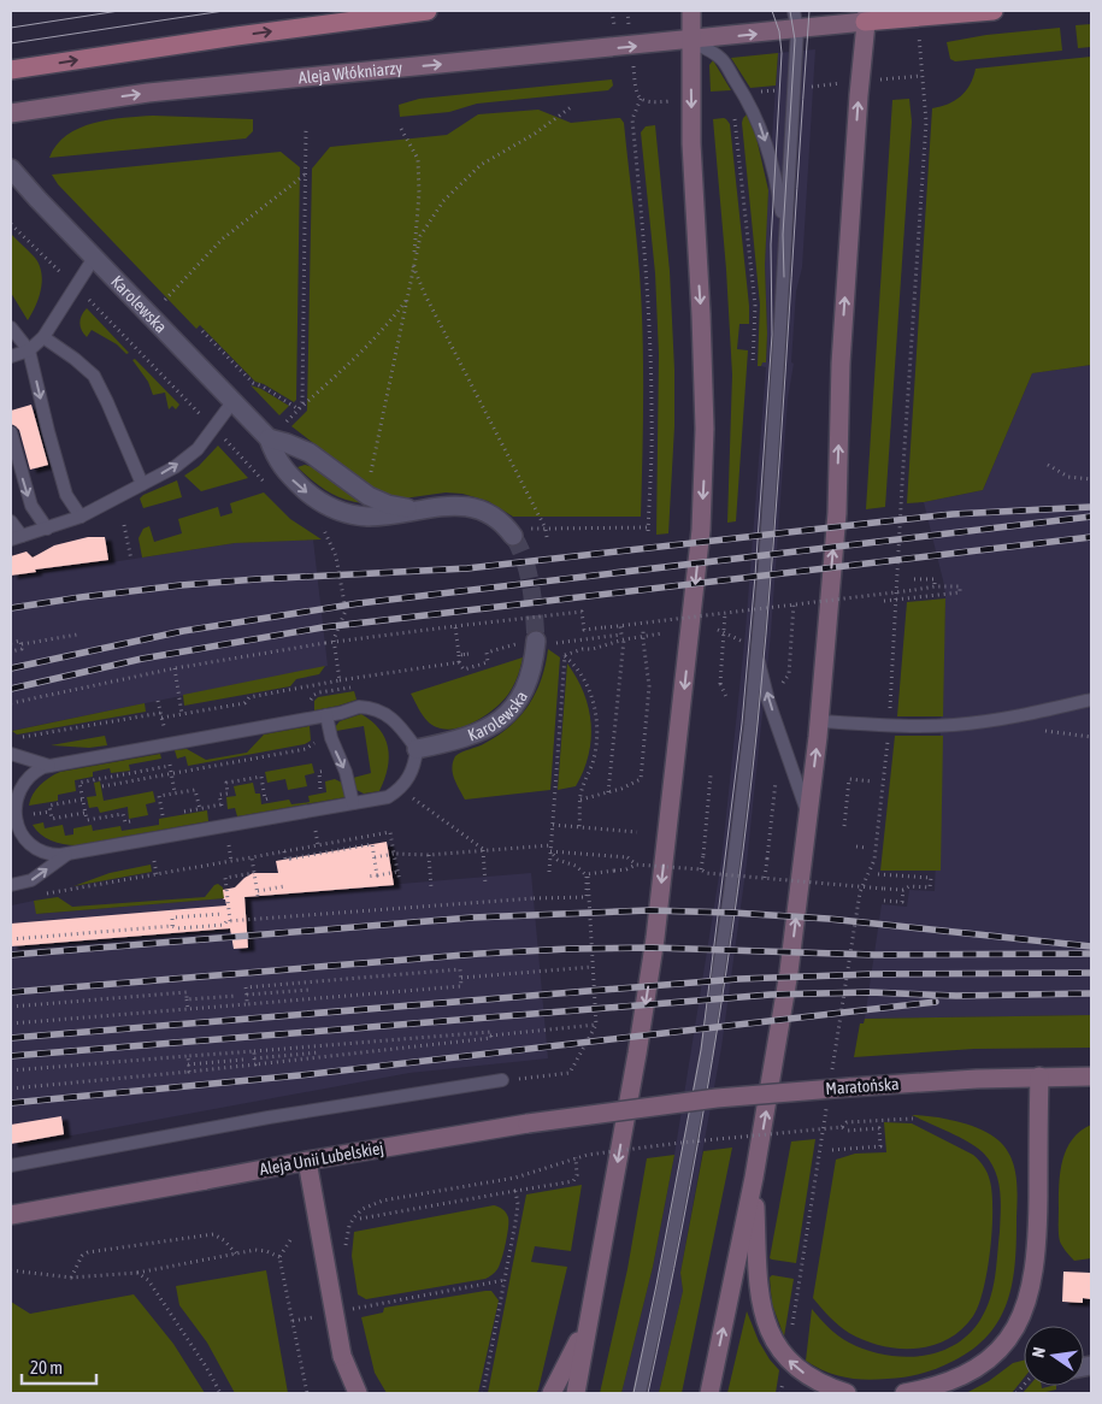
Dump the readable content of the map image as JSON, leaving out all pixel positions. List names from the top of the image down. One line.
{"streets":{"main road":["Aleja Włókniarzy","Maratońska","Aleja Unii Lubelskiej"],"street":["Karolewska"]},"crossings":[["Maratońska","Aleja Unii Lubelskiej"]],"scale_bar":"20 m","north":"left"}
